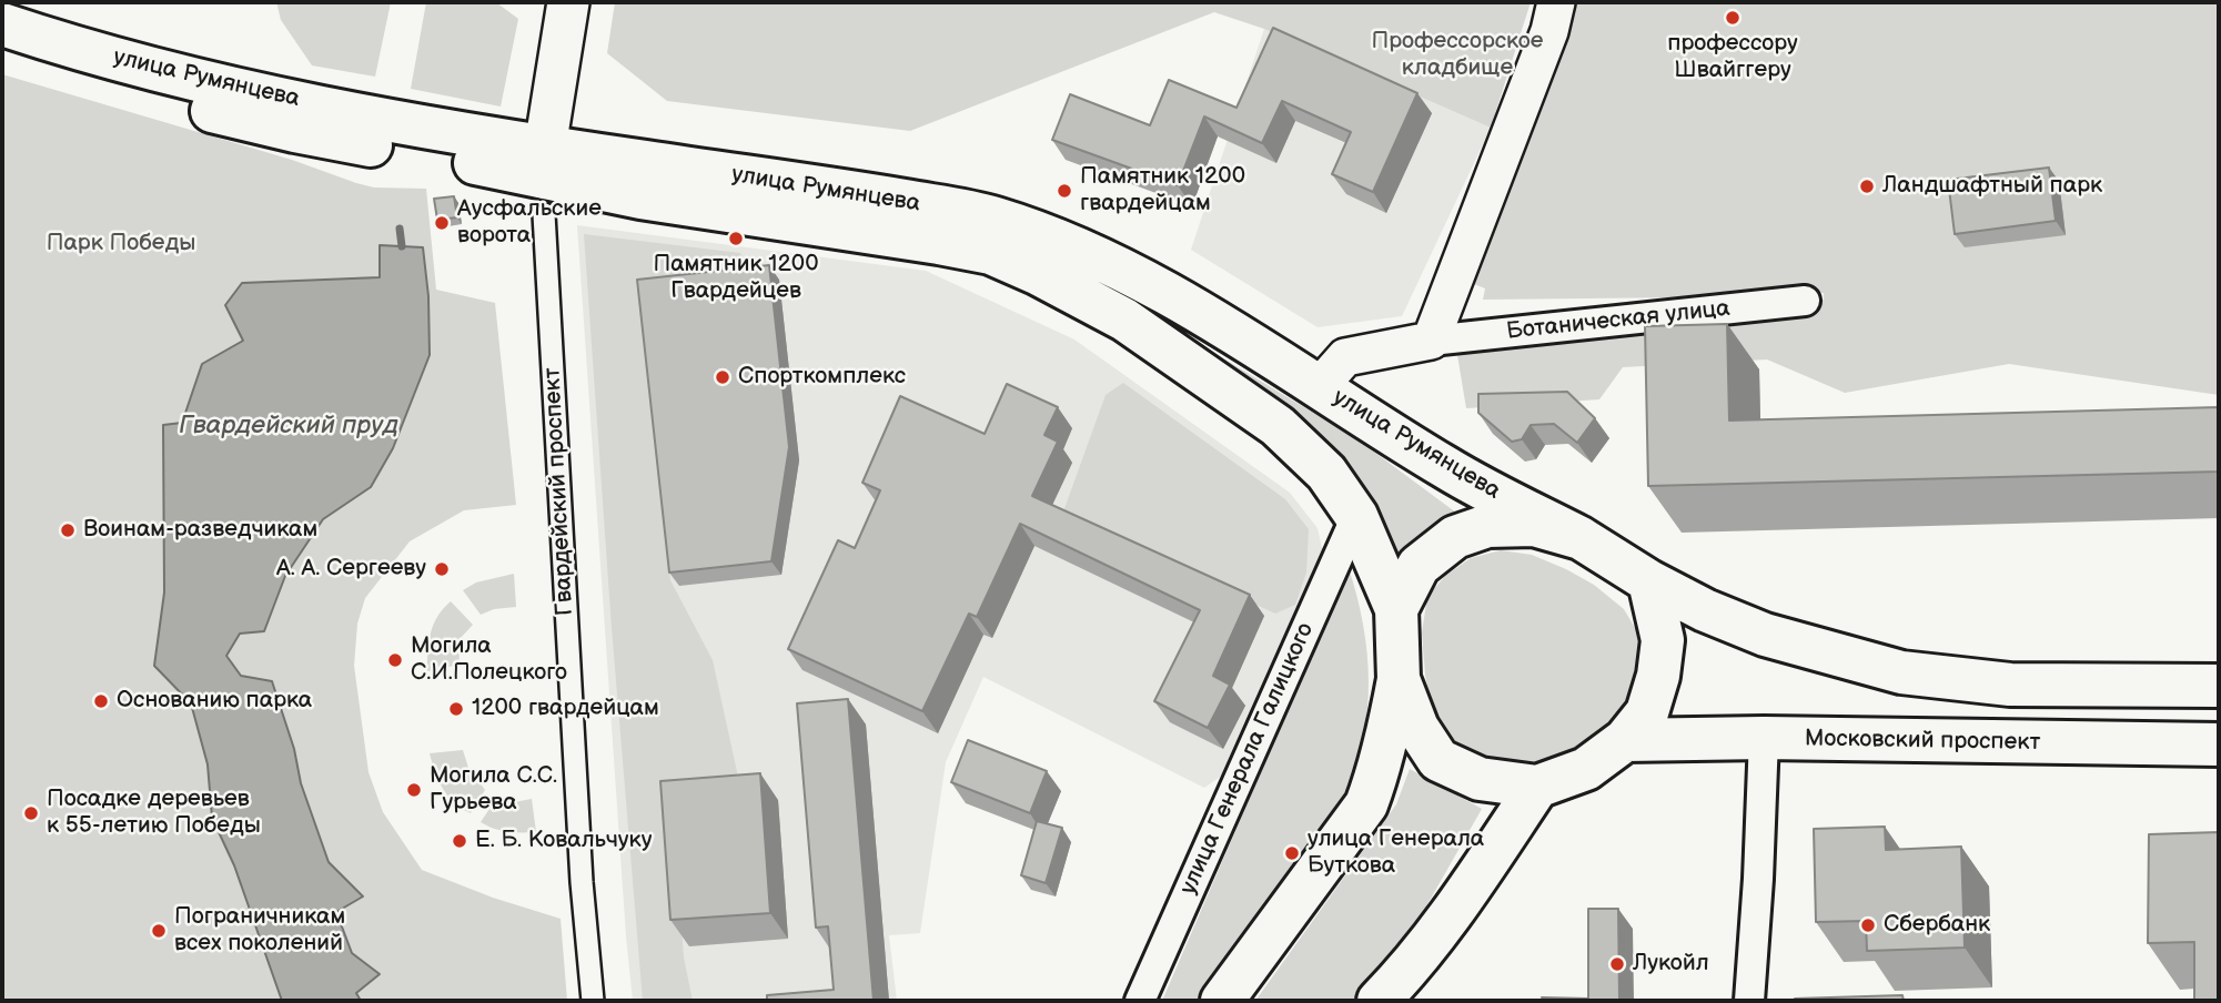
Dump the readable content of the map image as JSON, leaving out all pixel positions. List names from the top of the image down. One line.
{"streets":{"main road":["улица Румянцева","Гвардейский проспект","Московский проспект"],"street":["Ботаническая улица","улица Генерала Галицкого"]},"crossings":[["улица Румянцева","Гвардейский проспект"],["улица Румянцева","Московский проспект"],["улица Румянцева","улица Генерала Галицкого"]],"water":["Гвардейский пруд"],"parks":["Профессорское кладбище","Парк Победы"],"places":["профессору Швайггеру","Ландшафтный парк","Памятник 1200 гвардейцам","Аусфальские ворота","Памятник 1200 Гвардейцев","Спорткомплекс","Воинам-разведчикам","А. А. Сергееву","Могила С.И.Полецкого","Основанию парка","1200 гвардейцам","Могила С.С. Гурьева","Посадке деревьев к 55-летию Победы","Е. Б. Ковальчуку","улица Генерала Буткова","Сбербанк","Пограничникам всех поколений","Лукойл"]}
